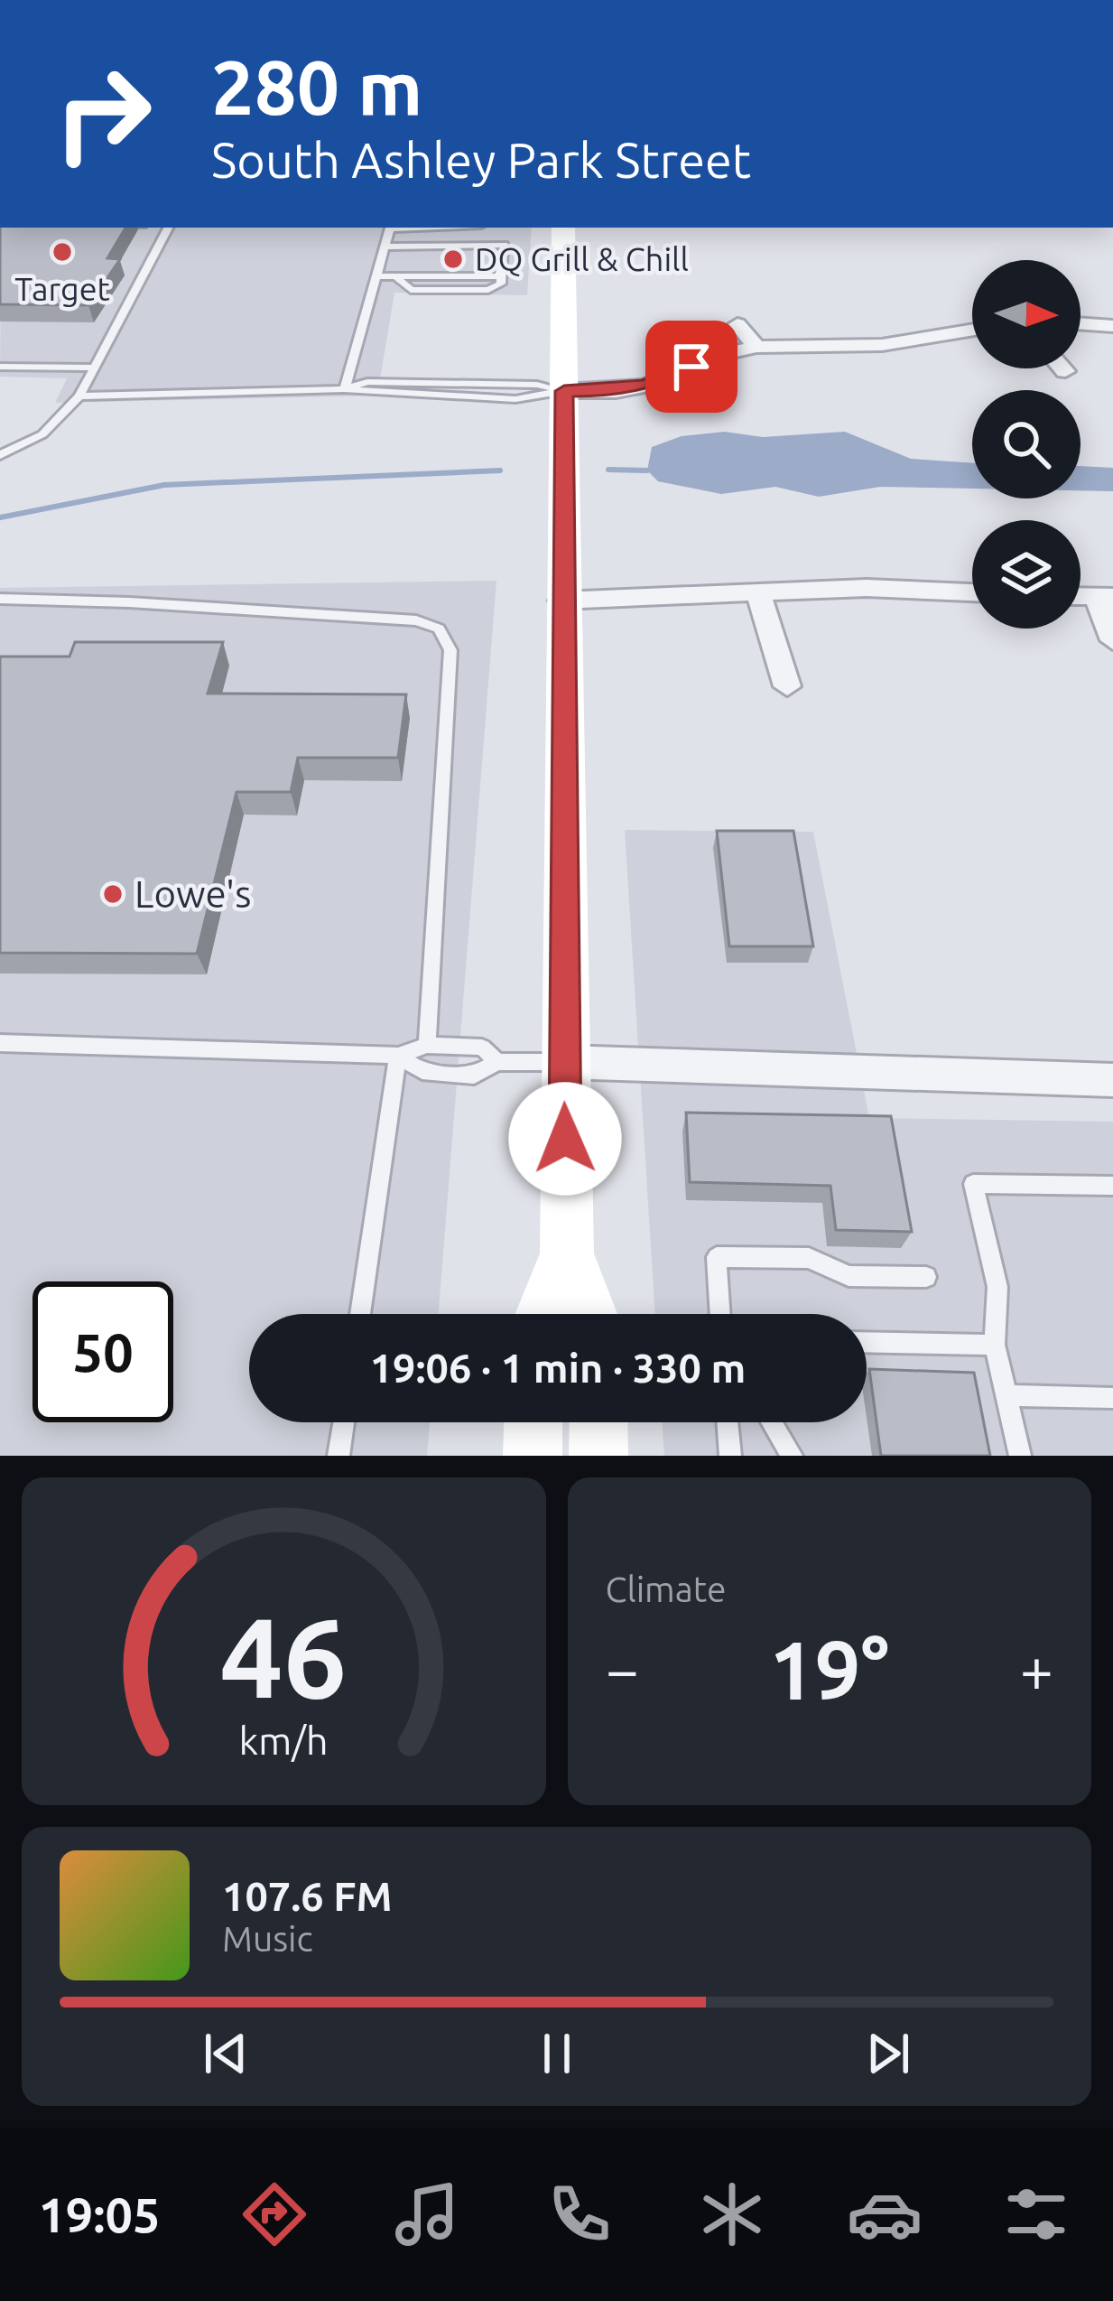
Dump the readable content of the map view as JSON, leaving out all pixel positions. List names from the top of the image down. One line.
{"places":["Target","DQ Grill & Chill","Lowe's"],"north":"right","page":{"turn":["280 m","South Ashley Park Street"],"limit":"50","trip":"19:06 · 1 min · 330 m","tile":"Climate","heat":["−","19°","+"],"song":["107.6 FM","Music"],"tabs":"19:05","gauge":["46","km/h"]}}
